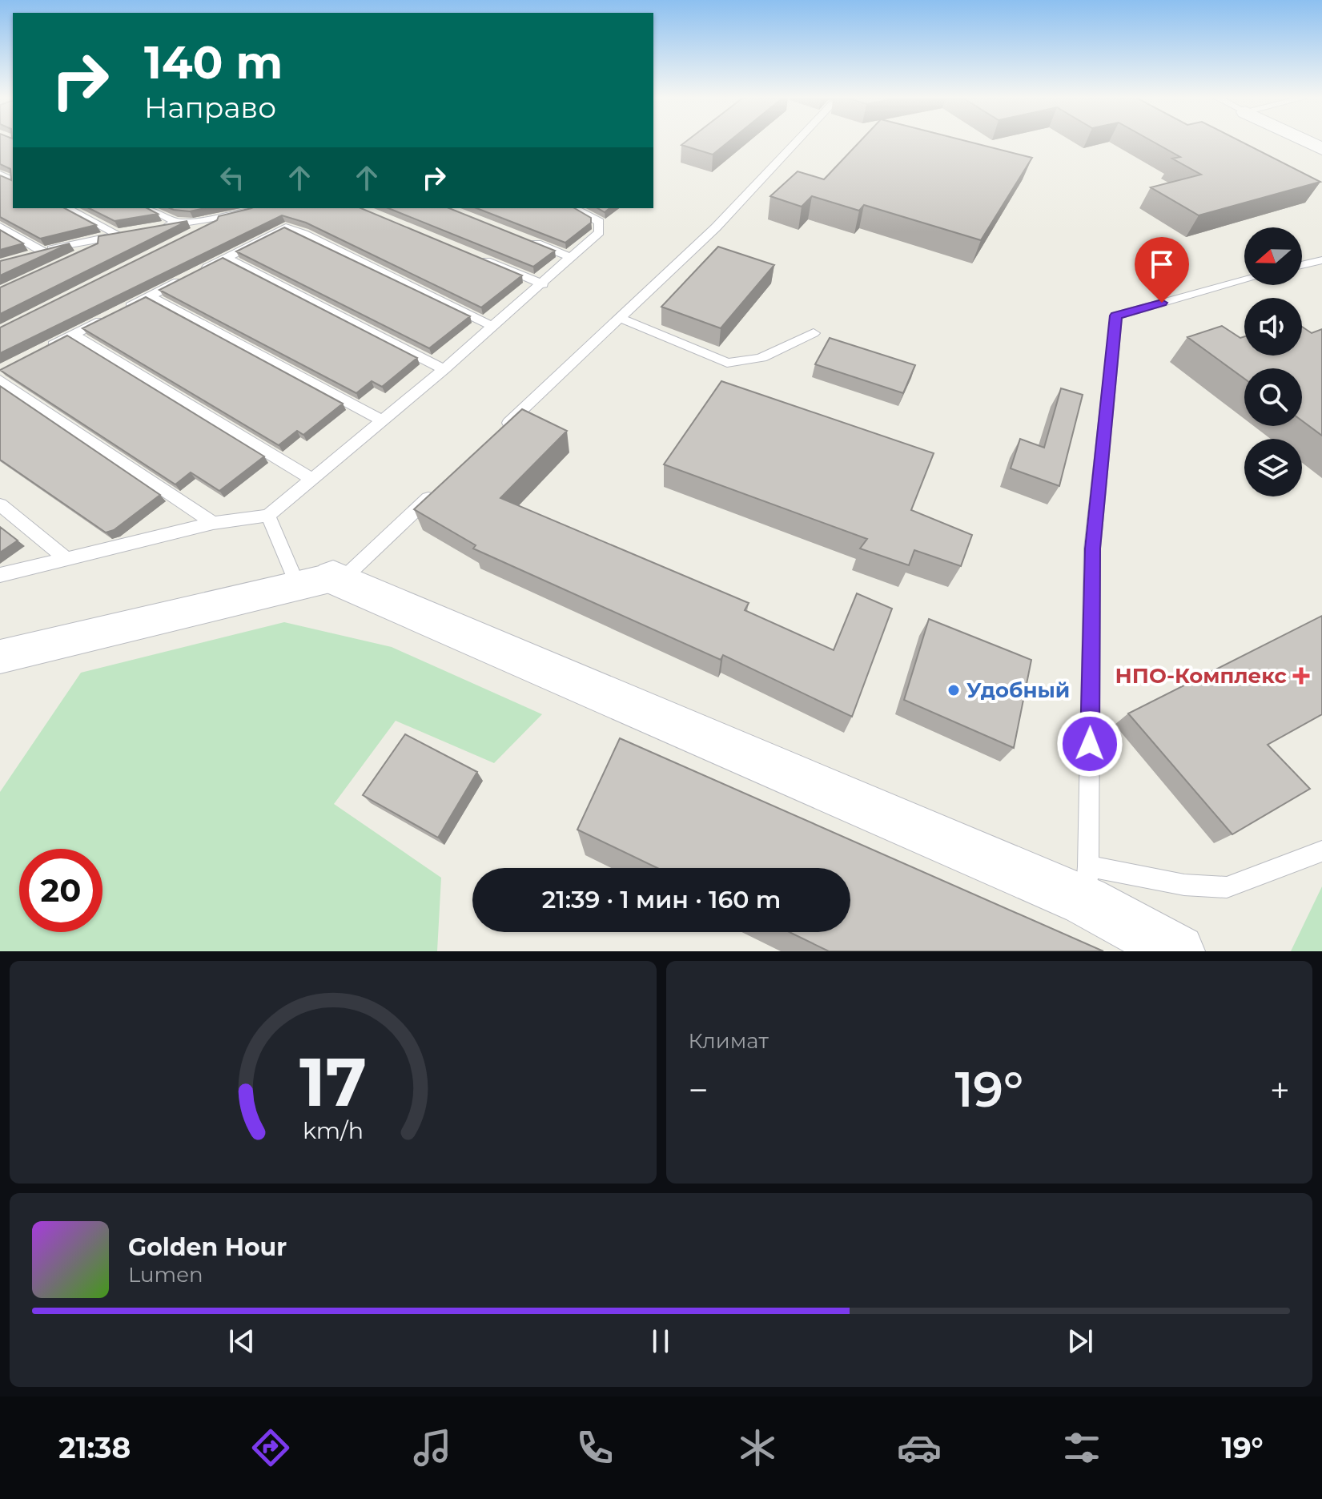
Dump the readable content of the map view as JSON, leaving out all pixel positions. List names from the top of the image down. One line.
{"places":{"health":["НПО-Комплекс"],"other":["Удобный"]},"north":"left","page":{"turn":["140 m","Направо"],"limit":"20","trip":"21:39 · 1 мин · 160 m","tile":"Климат","heat":["−","19°","+"],"song":["Golden Hour","Lumen"],"tabs":["21:38","19°"],"gauge":["17","km/h"]}}
